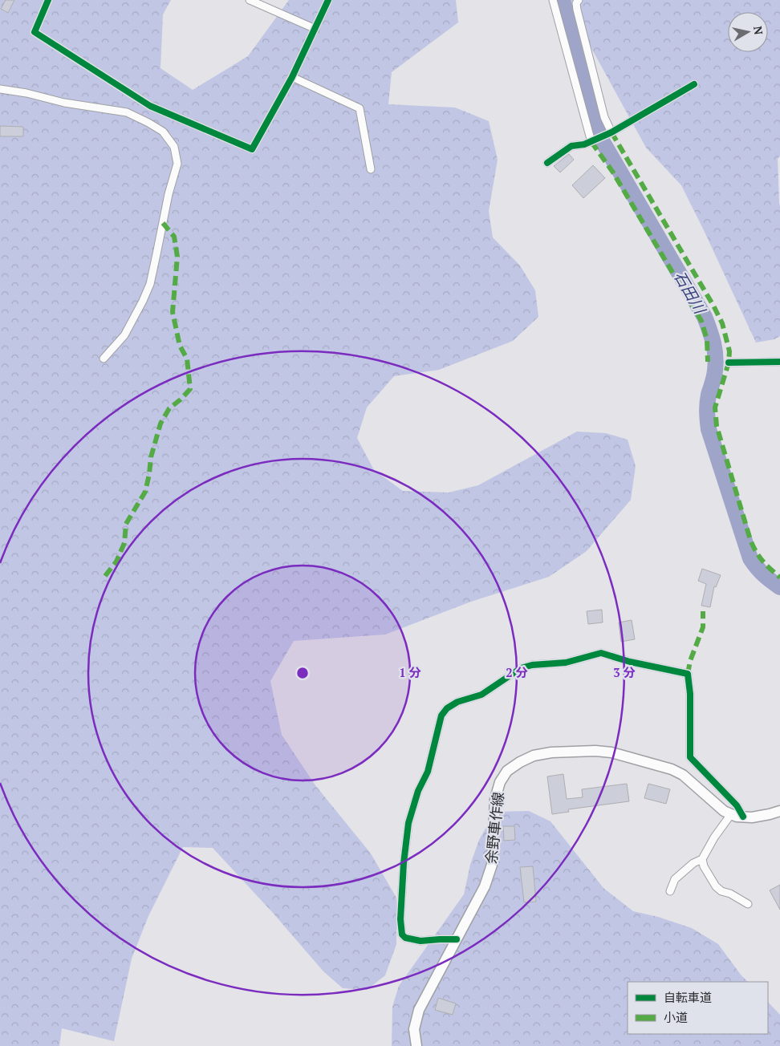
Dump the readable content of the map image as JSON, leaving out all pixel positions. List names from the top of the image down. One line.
{"streets":{"main road":["余野車作線"]},"water":["石田川"],"legend":["自転車道","小道"],"north":"right","rings":["1 分","2 分","3 分"]}
